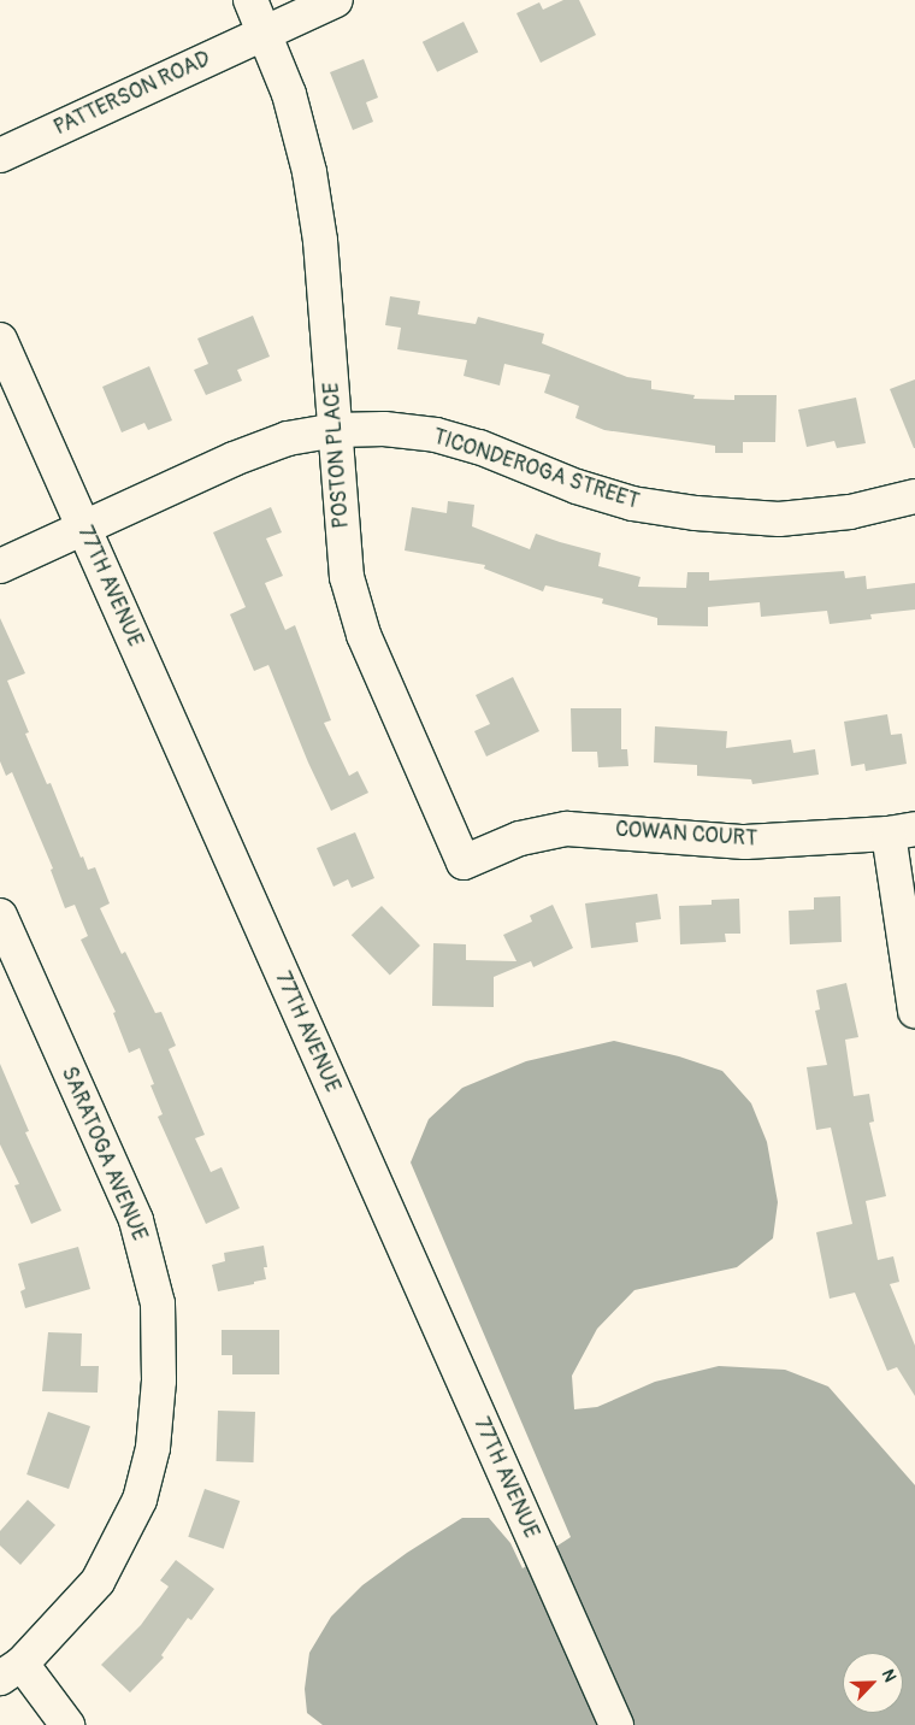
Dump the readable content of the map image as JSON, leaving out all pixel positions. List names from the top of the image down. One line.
{"streets":{"street":["PATTERSON ROAD","POSTON PLACE","TICONDEROGA STREET","77TH AVENUE","COWAN COURT","SARATOGA AVENUE"]},"crossings":[["PATTERSON ROAD","POSTON PLACE"],["POSTON PLACE","TICONDEROGA STREET"],["POSTON PLACE","COWAN COURT"],["TICONDEROGA STREET","77TH AVENUE"]],"north":"top right"}
